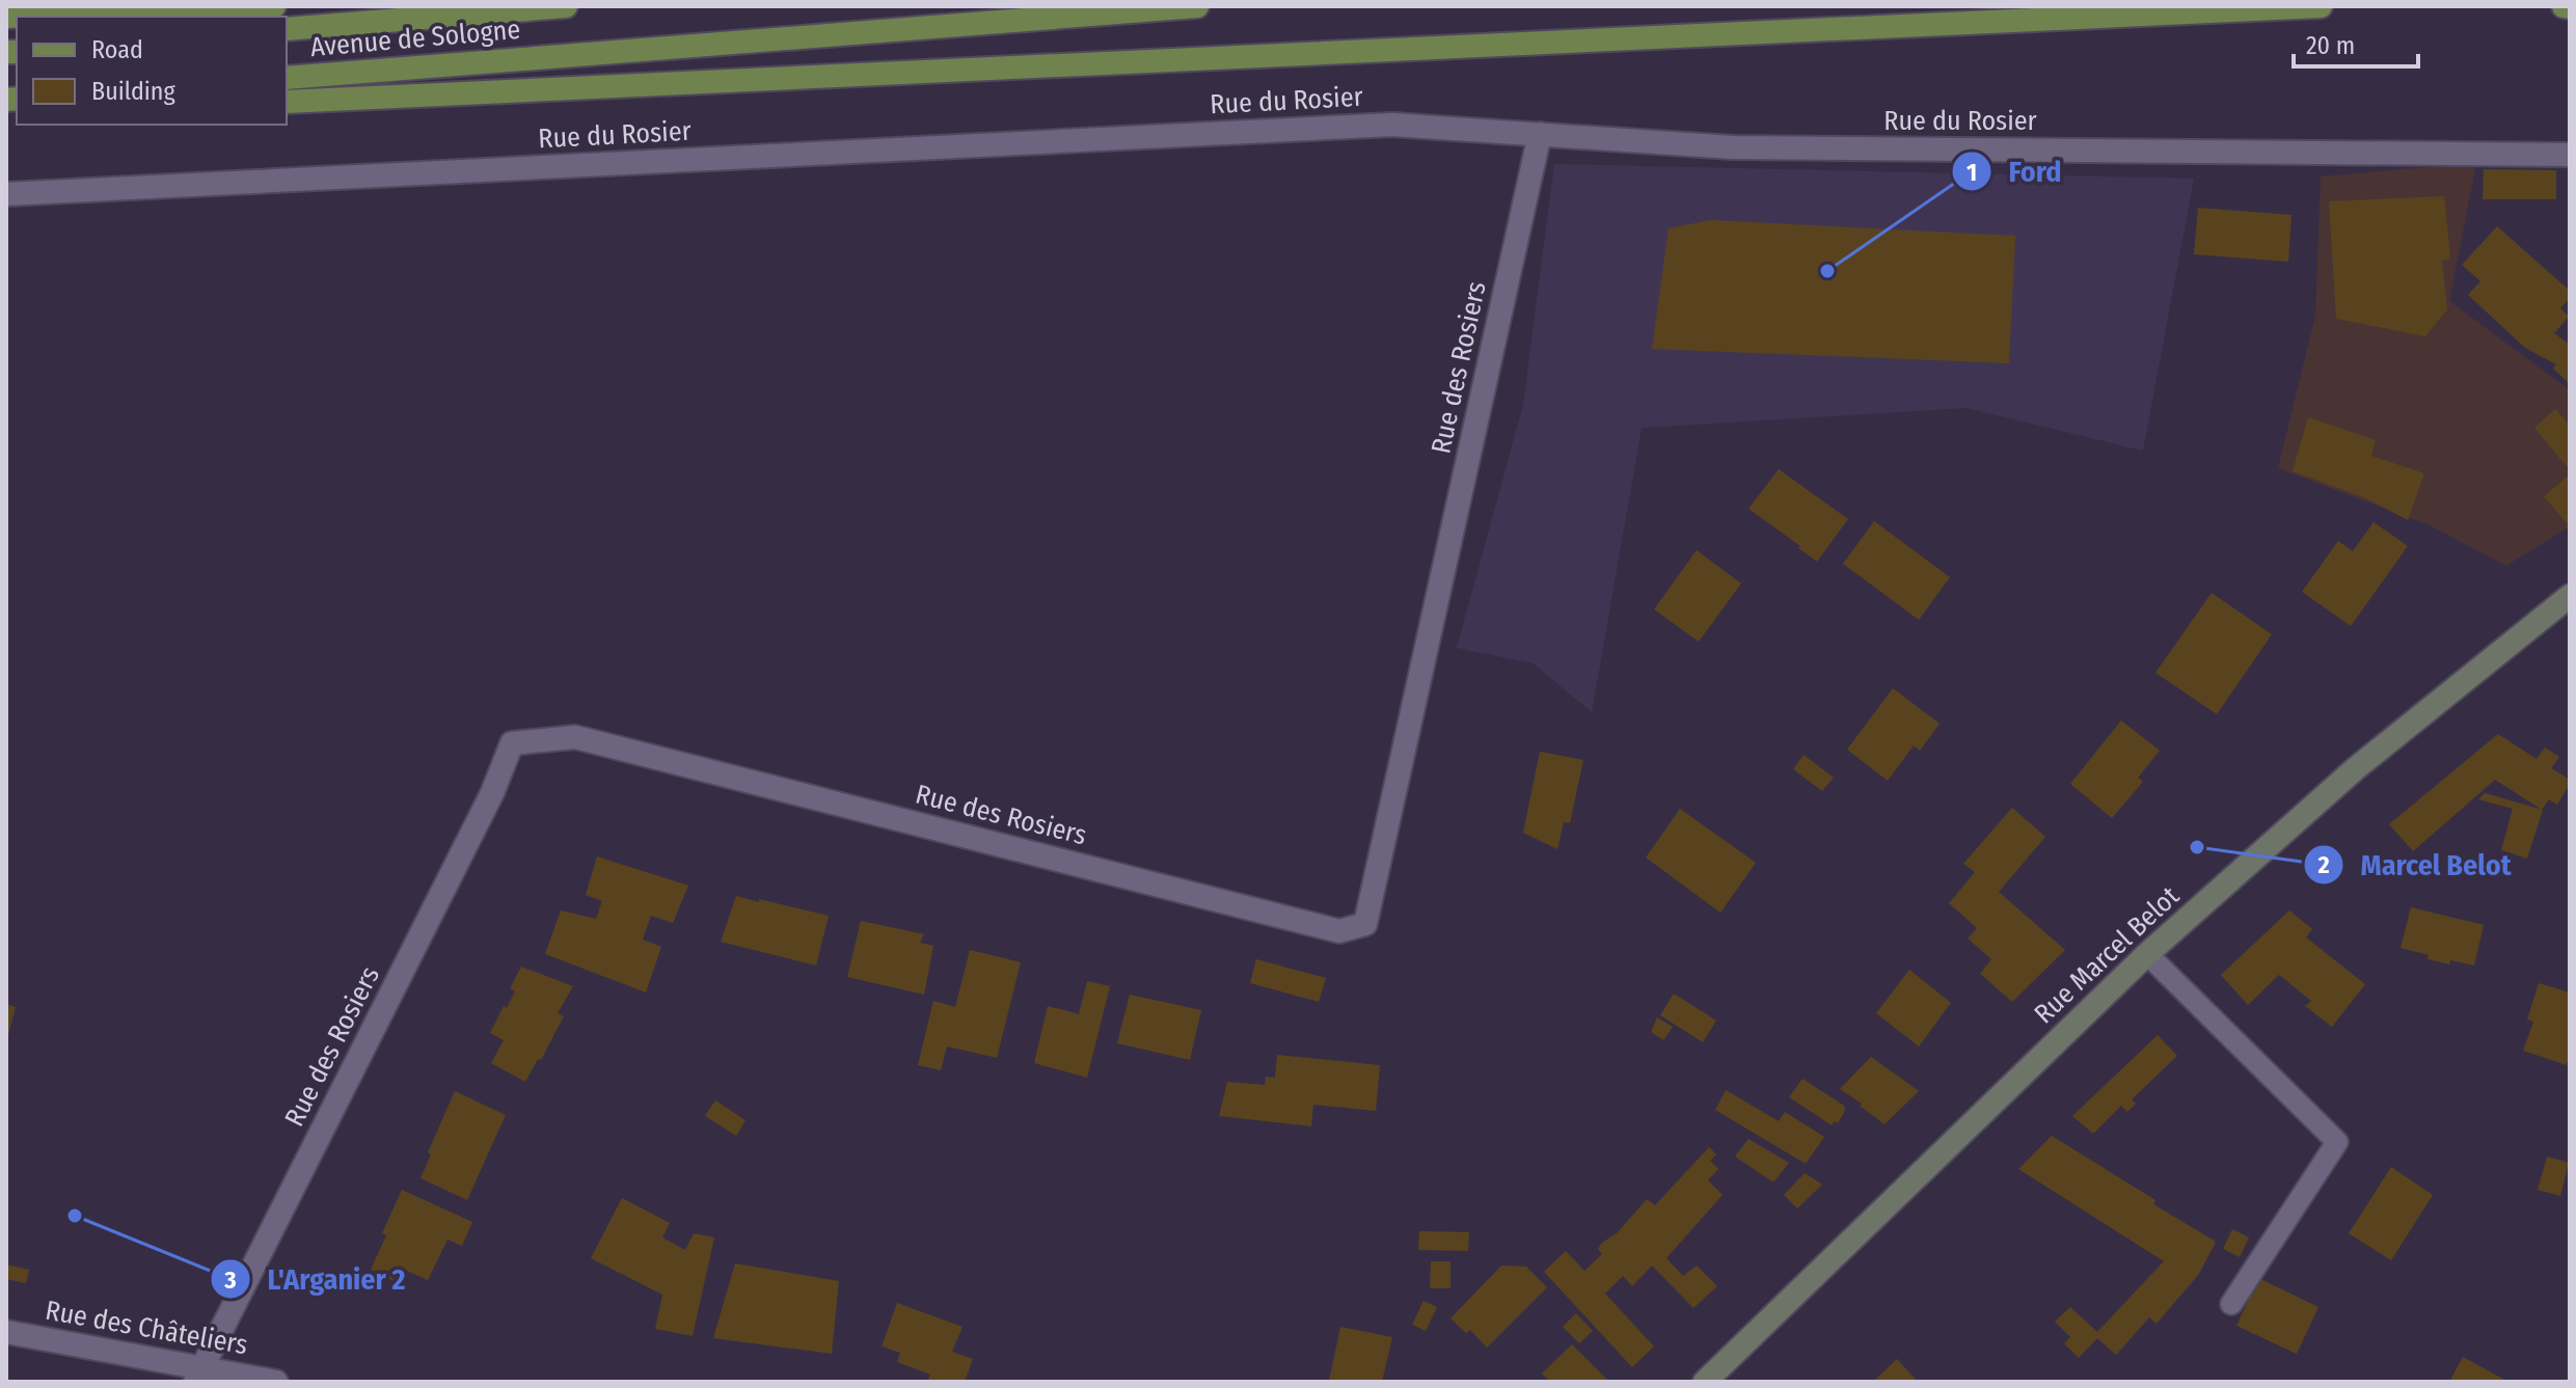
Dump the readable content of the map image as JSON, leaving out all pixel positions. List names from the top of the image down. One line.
{"streets":{"main road":["Avenue de Sologne","Rue Marcel Belot"],"street":["Rue du Rosier","Rue des Rosiers","Rue des Châteliers"]},"crossings":[["Rue du Rosier","Rue des Rosiers"],["Rue des Rosiers","Rue des Châteliers"]],"places":["Ford","Marcel Belot","L'Arganier 2"],"legend":["Road","Building"],"scale_bar":"20 m"}
